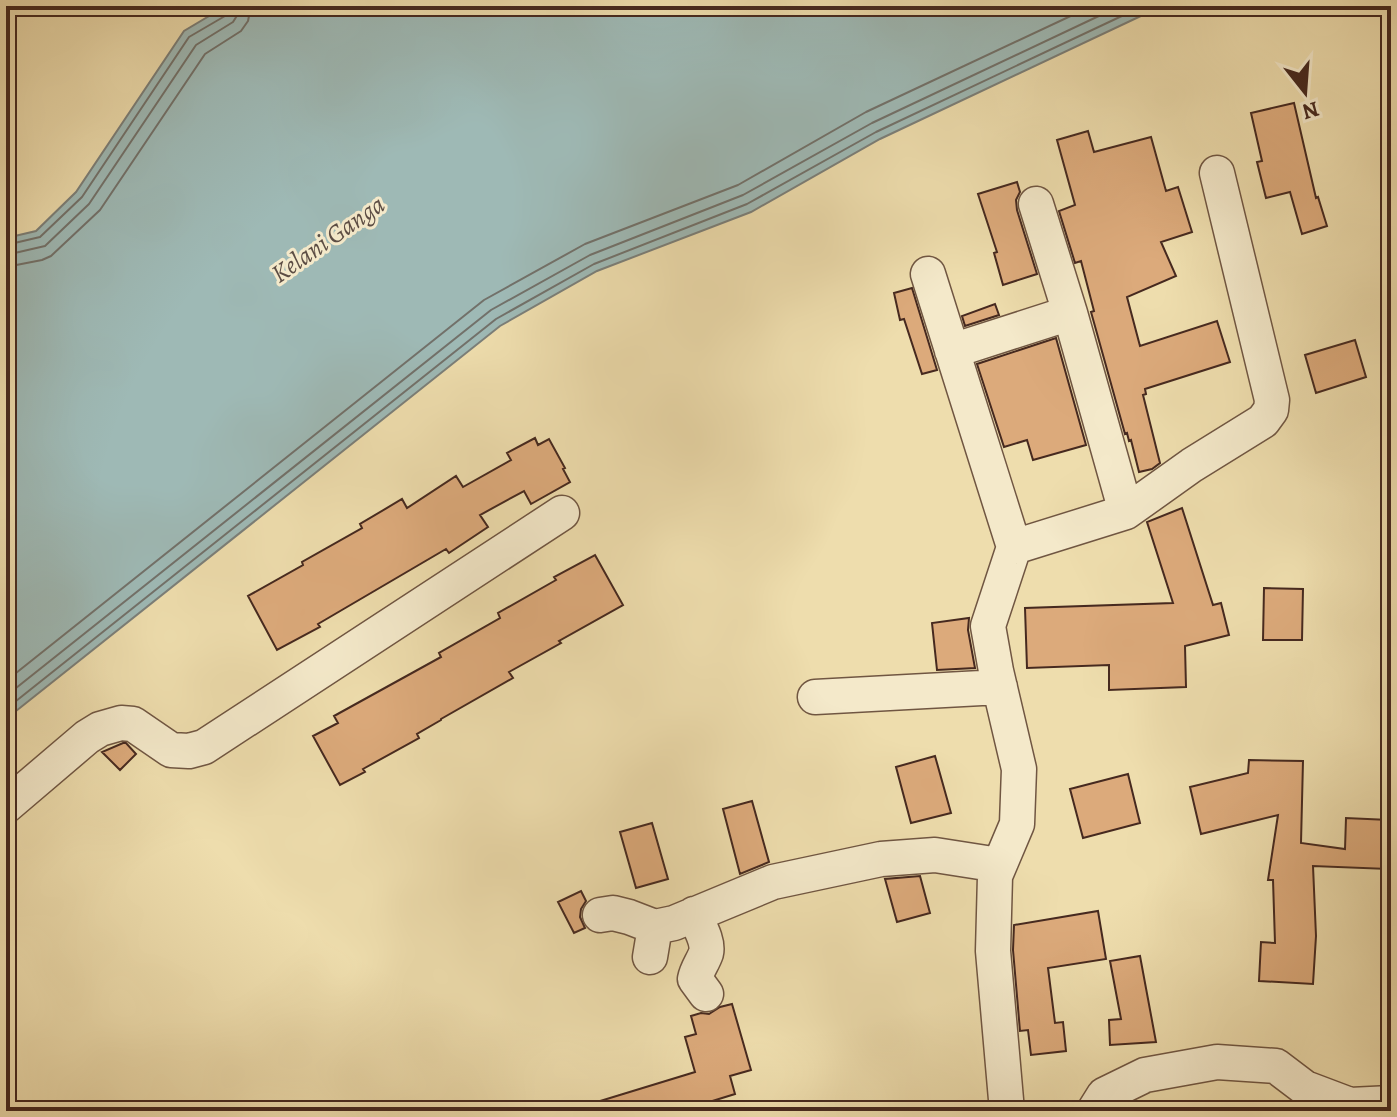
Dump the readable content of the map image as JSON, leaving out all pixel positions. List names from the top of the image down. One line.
{"water":["Kelani Ganga"],"north":"bottom"}
